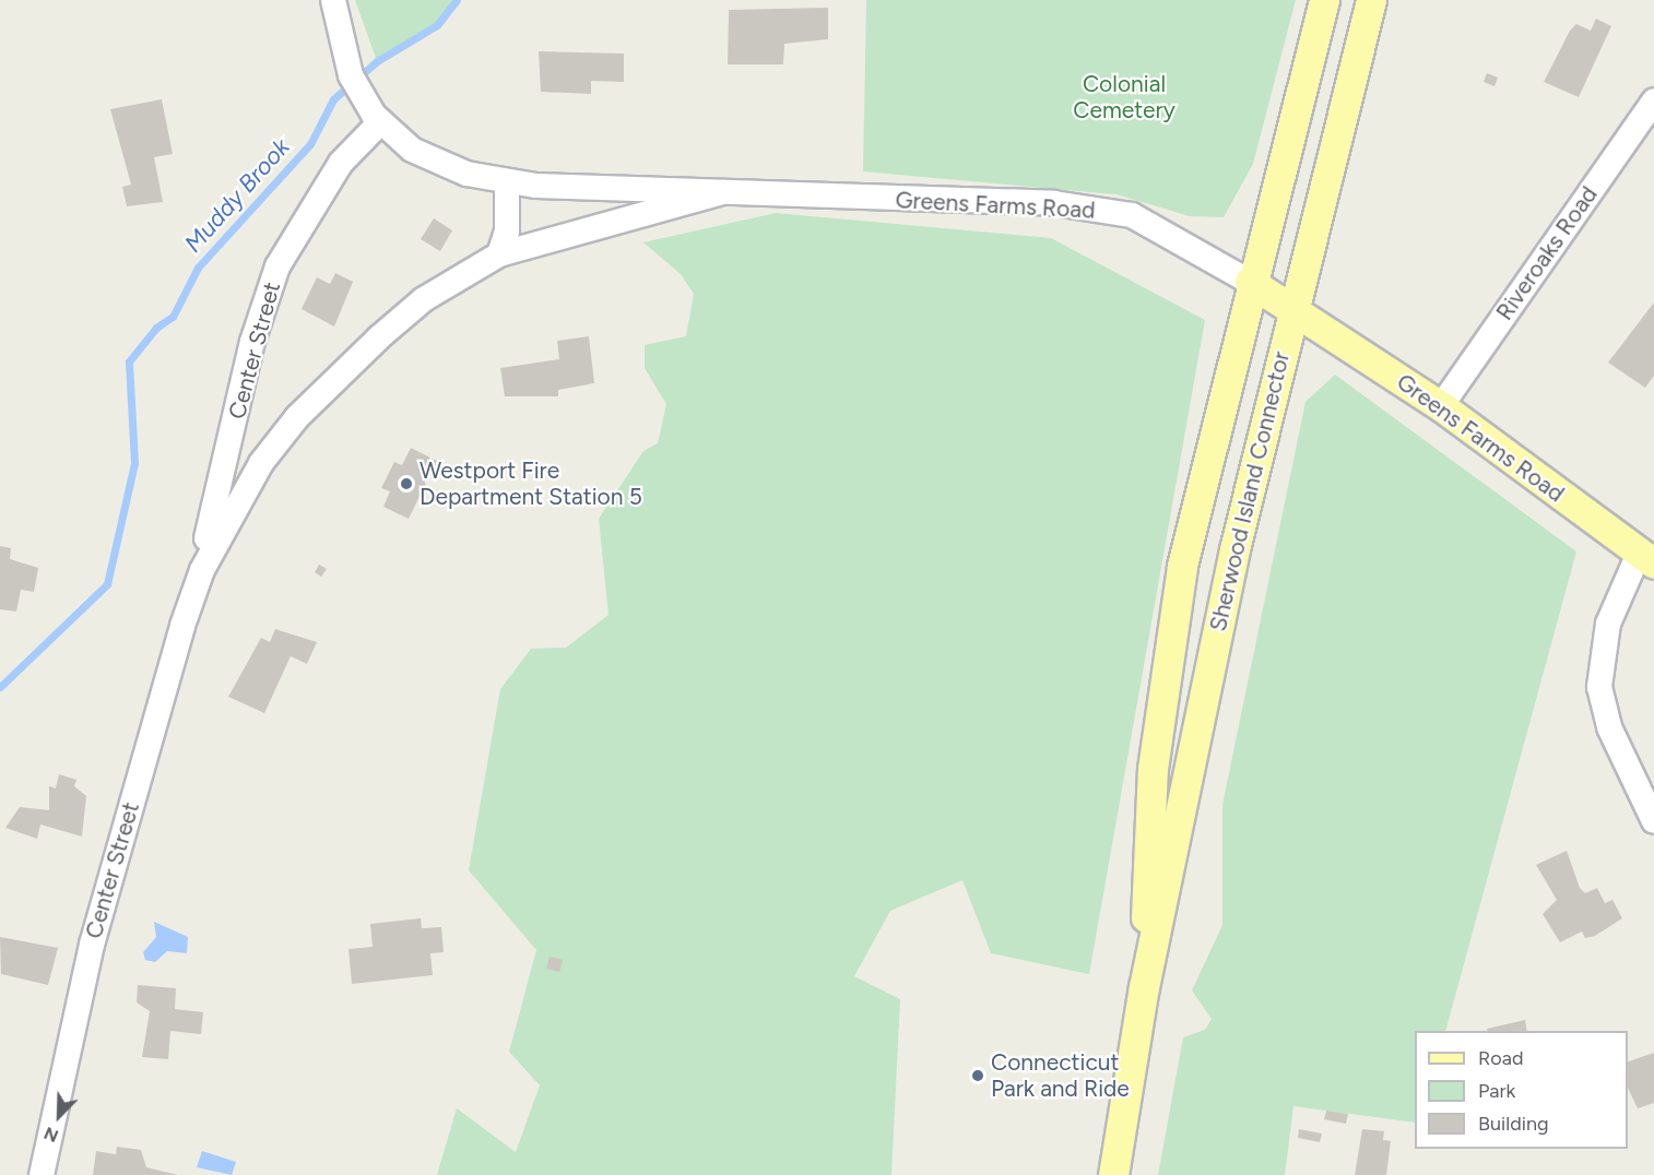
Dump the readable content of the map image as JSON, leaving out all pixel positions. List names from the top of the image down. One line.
{"streets":{"main road":["Greens Farms Road","Sherwood Island Connector"],"street":["Riveroaks Road","Center Street"]},"crossings":[["Greens Farms Road","Riveroaks Road"],["Greens Farms Road","Center Street"],["Greens Farms Road","Sherwood Island Connector"]],"water":["Muddy Brook"],"parks":["Colonial Cemetery"],"places":["Westport Fire Department Station 5","Connecticut Park and Ride"],"legend":["Road","Park","Building"],"north":"bottom left"}
